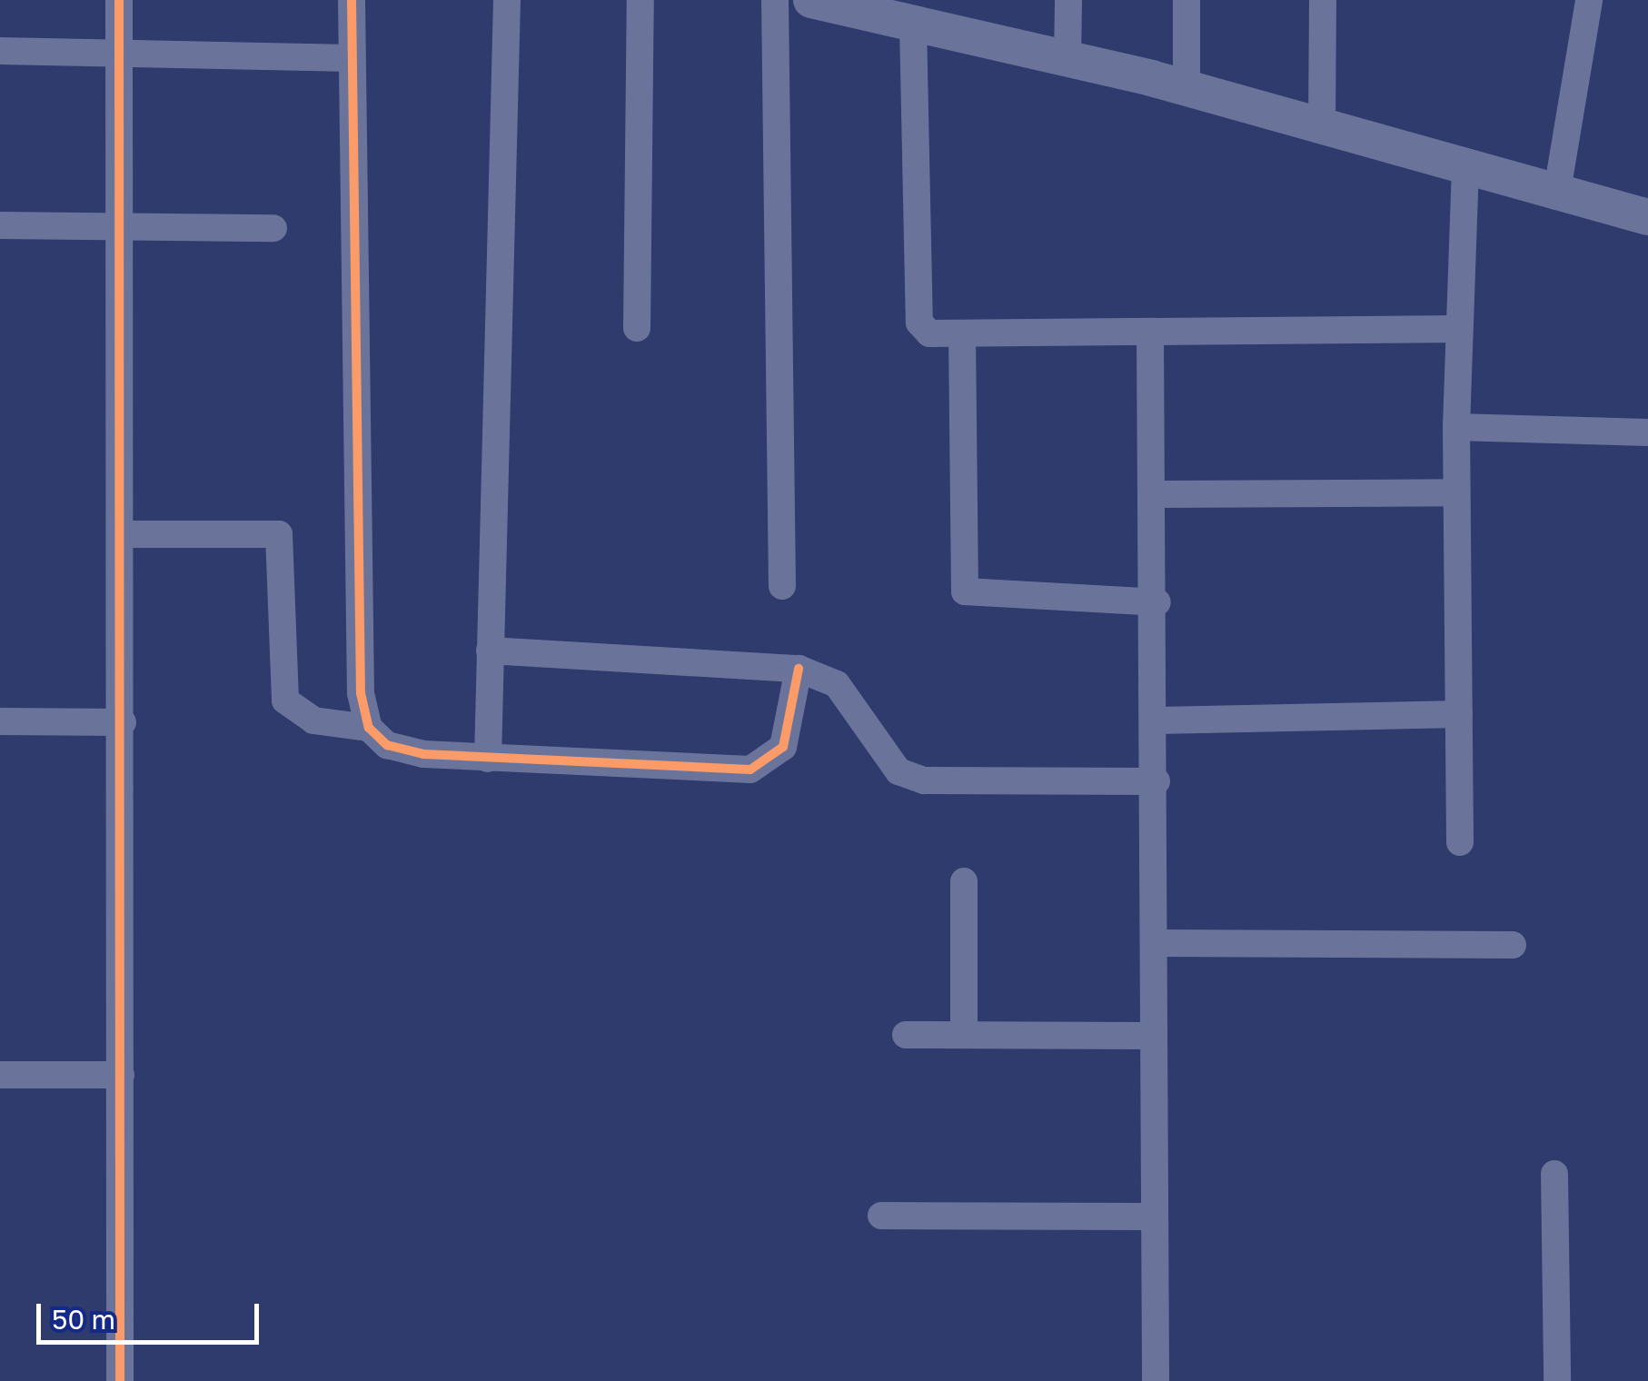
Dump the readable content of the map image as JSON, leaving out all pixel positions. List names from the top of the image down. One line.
{"scale_bar":"50 m"}
